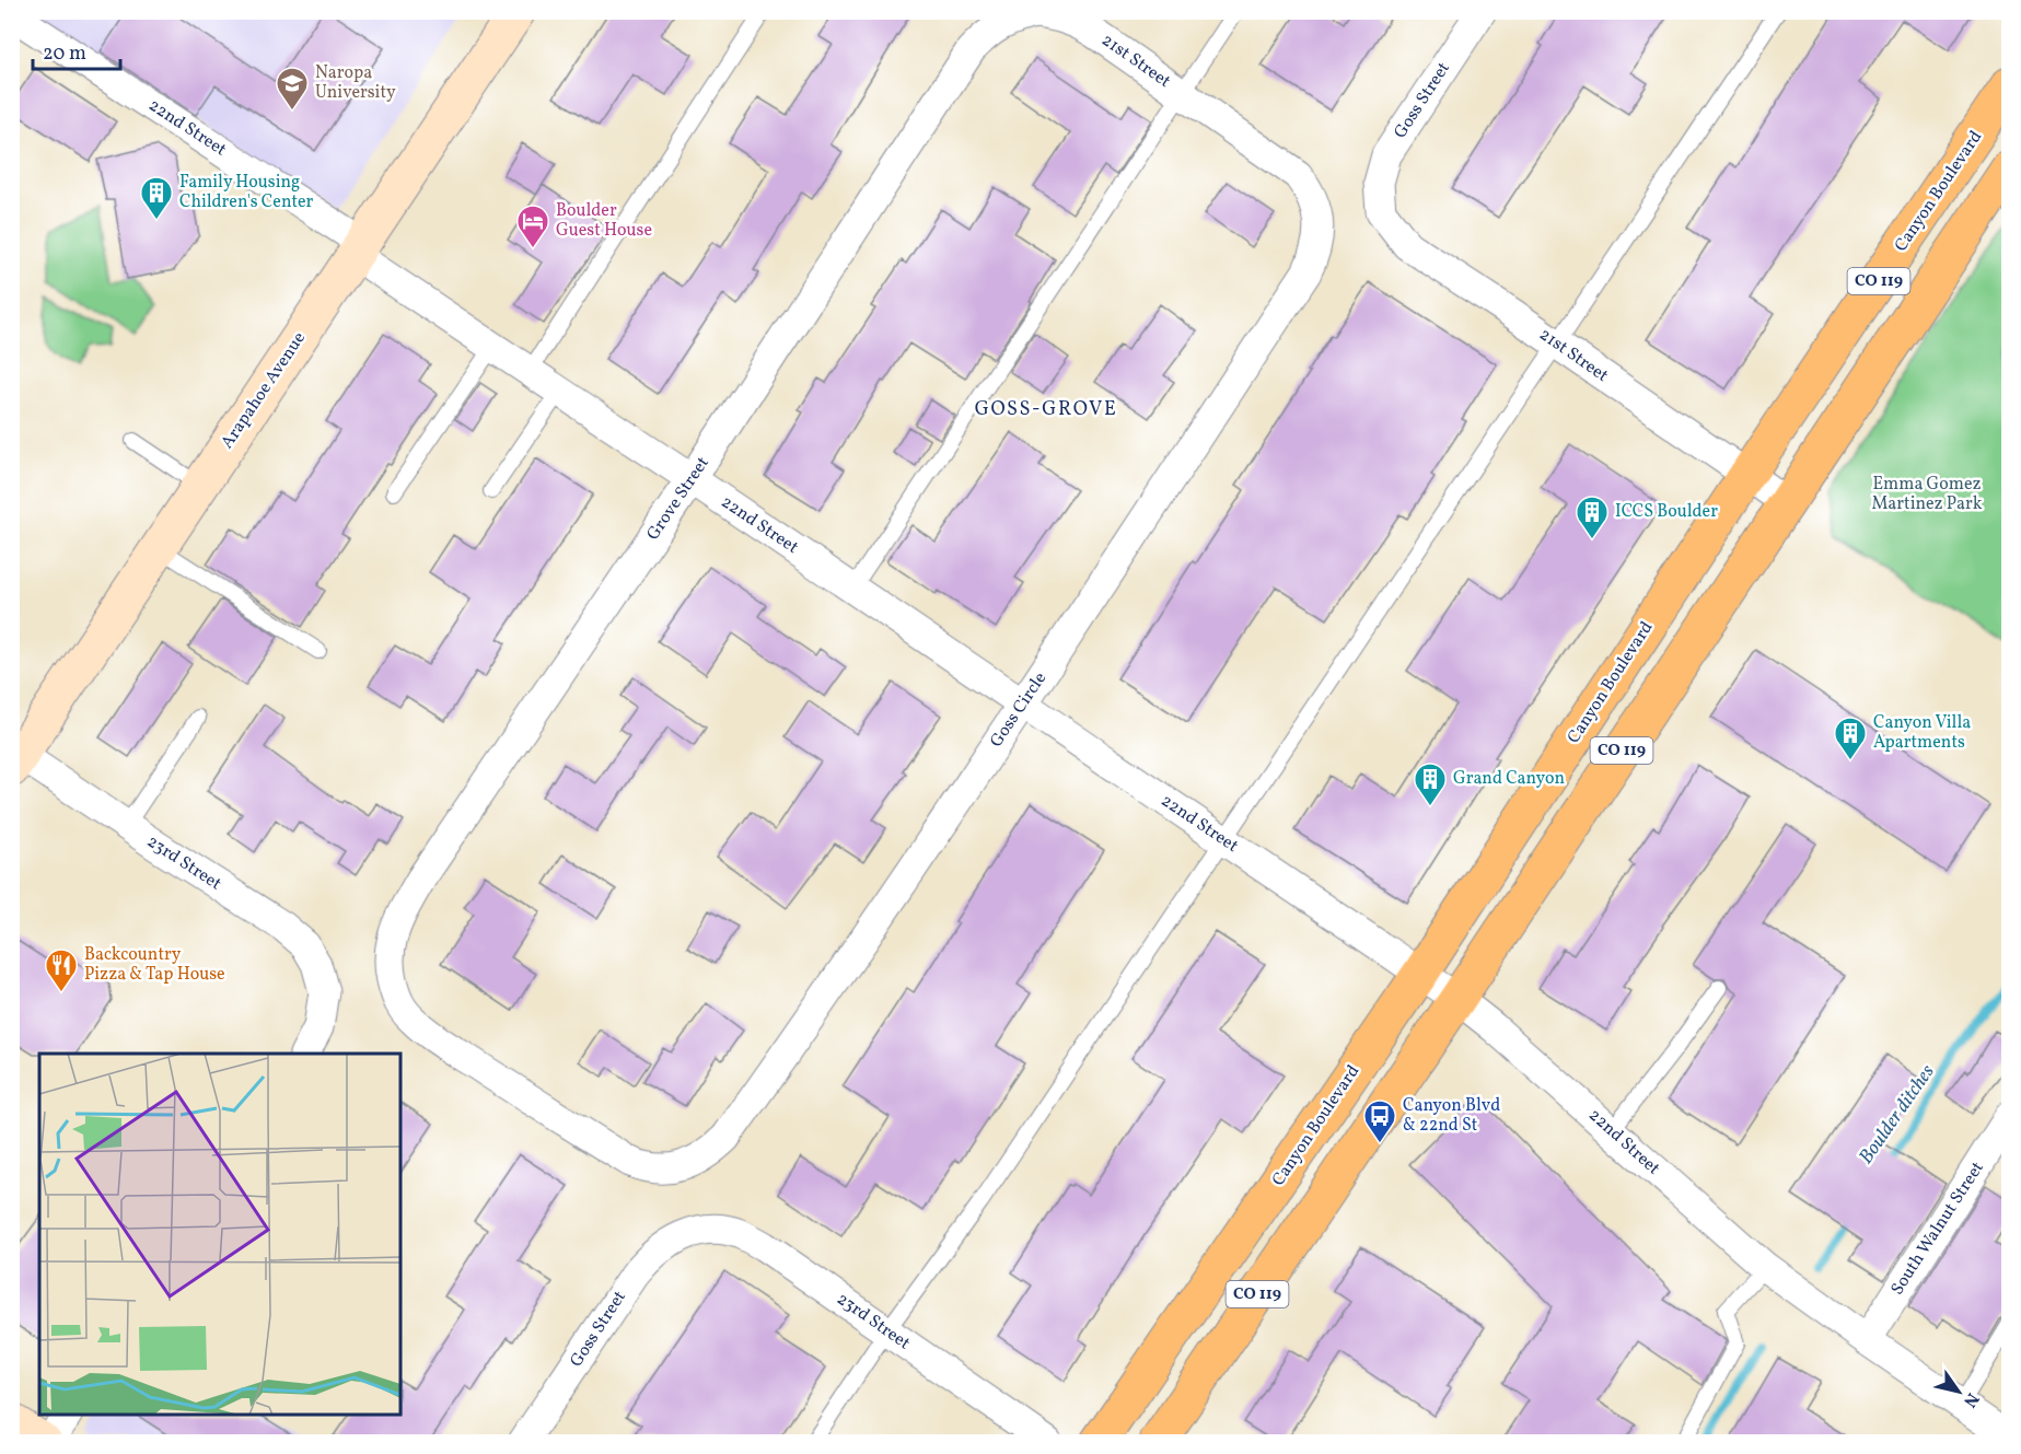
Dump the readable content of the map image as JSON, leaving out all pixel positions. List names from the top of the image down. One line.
{"streets":{"main road":["Canyon Boulevard","CO 119","Arapahoe Avenue"],"street":["21st Street","Goss Street","22nd Street","Grove Street","Goss Circle","23rd Street","South Walnut Street"]},"crossings":[["21st Street","Goss Street"],["21st Street","Canyon Boulevard"],["21st Street","CO 119"],["21st Street","Grove Street"],["21st Street","Goss Circle"],["Goss Street","23rd Street"],["22nd Street","Canyon Boulevard"],["22nd Street","CO 119"],["22nd Street","Arapahoe Avenue"],["22nd Street","Grove Street"],["22nd Street","Goss Circle"],["22nd Street","South Walnut Street"],["Arapahoe Avenue","23rd Street"],["Grove Street","Goss Circle"]],"districts":["GOSS-GROVE"],"water":["Boulder ditches"],"parks":["Emma Gomez Martinez Park"],"places":{"school or university":["Naropa University"],"building":["Family Housing Children's Center","ICCS Boulder","Canyon Villa Apartments","Grand Canyon"],"hotel":["Boulder Guest House"],"restaurant":["Backcountry Pizza & Tap House"],"bus stop":["Canyon Blvd & 22nd St"]},"scale_bar":"20 m","north":"bottom right"}
